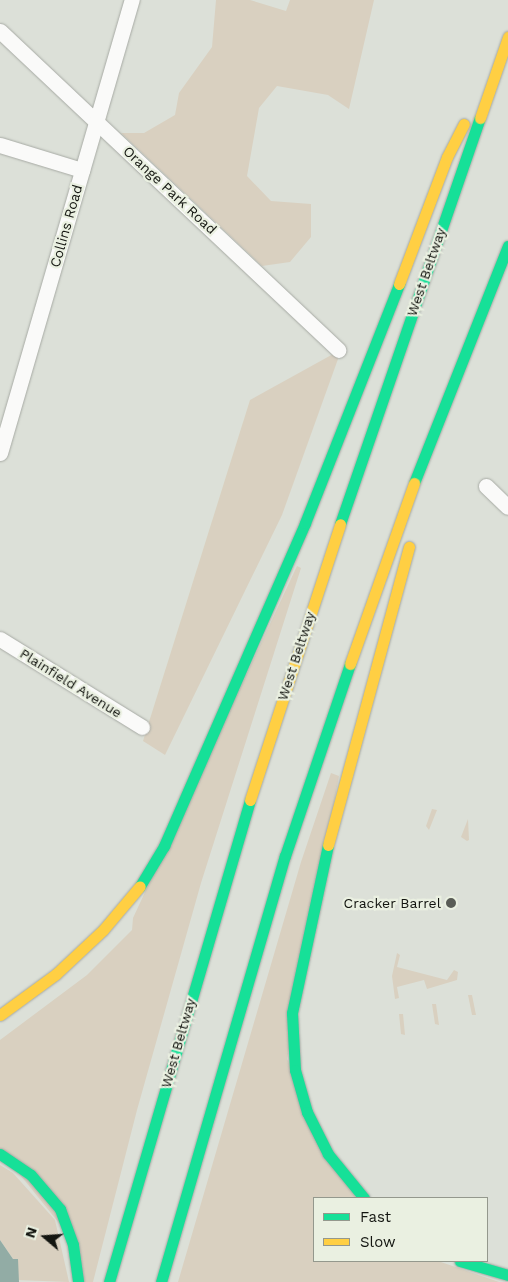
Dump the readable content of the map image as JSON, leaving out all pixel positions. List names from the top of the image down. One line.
{"streets":{"highway":["West Beltway"],"street":["Orange Park Road","Collins Road","Plainfield Avenue"]},"crossings":[["Orange Park Road","Collins Road"]],"places":["Cracker Barrel"],"legend":["Fast","Slow"],"north":"left"}
